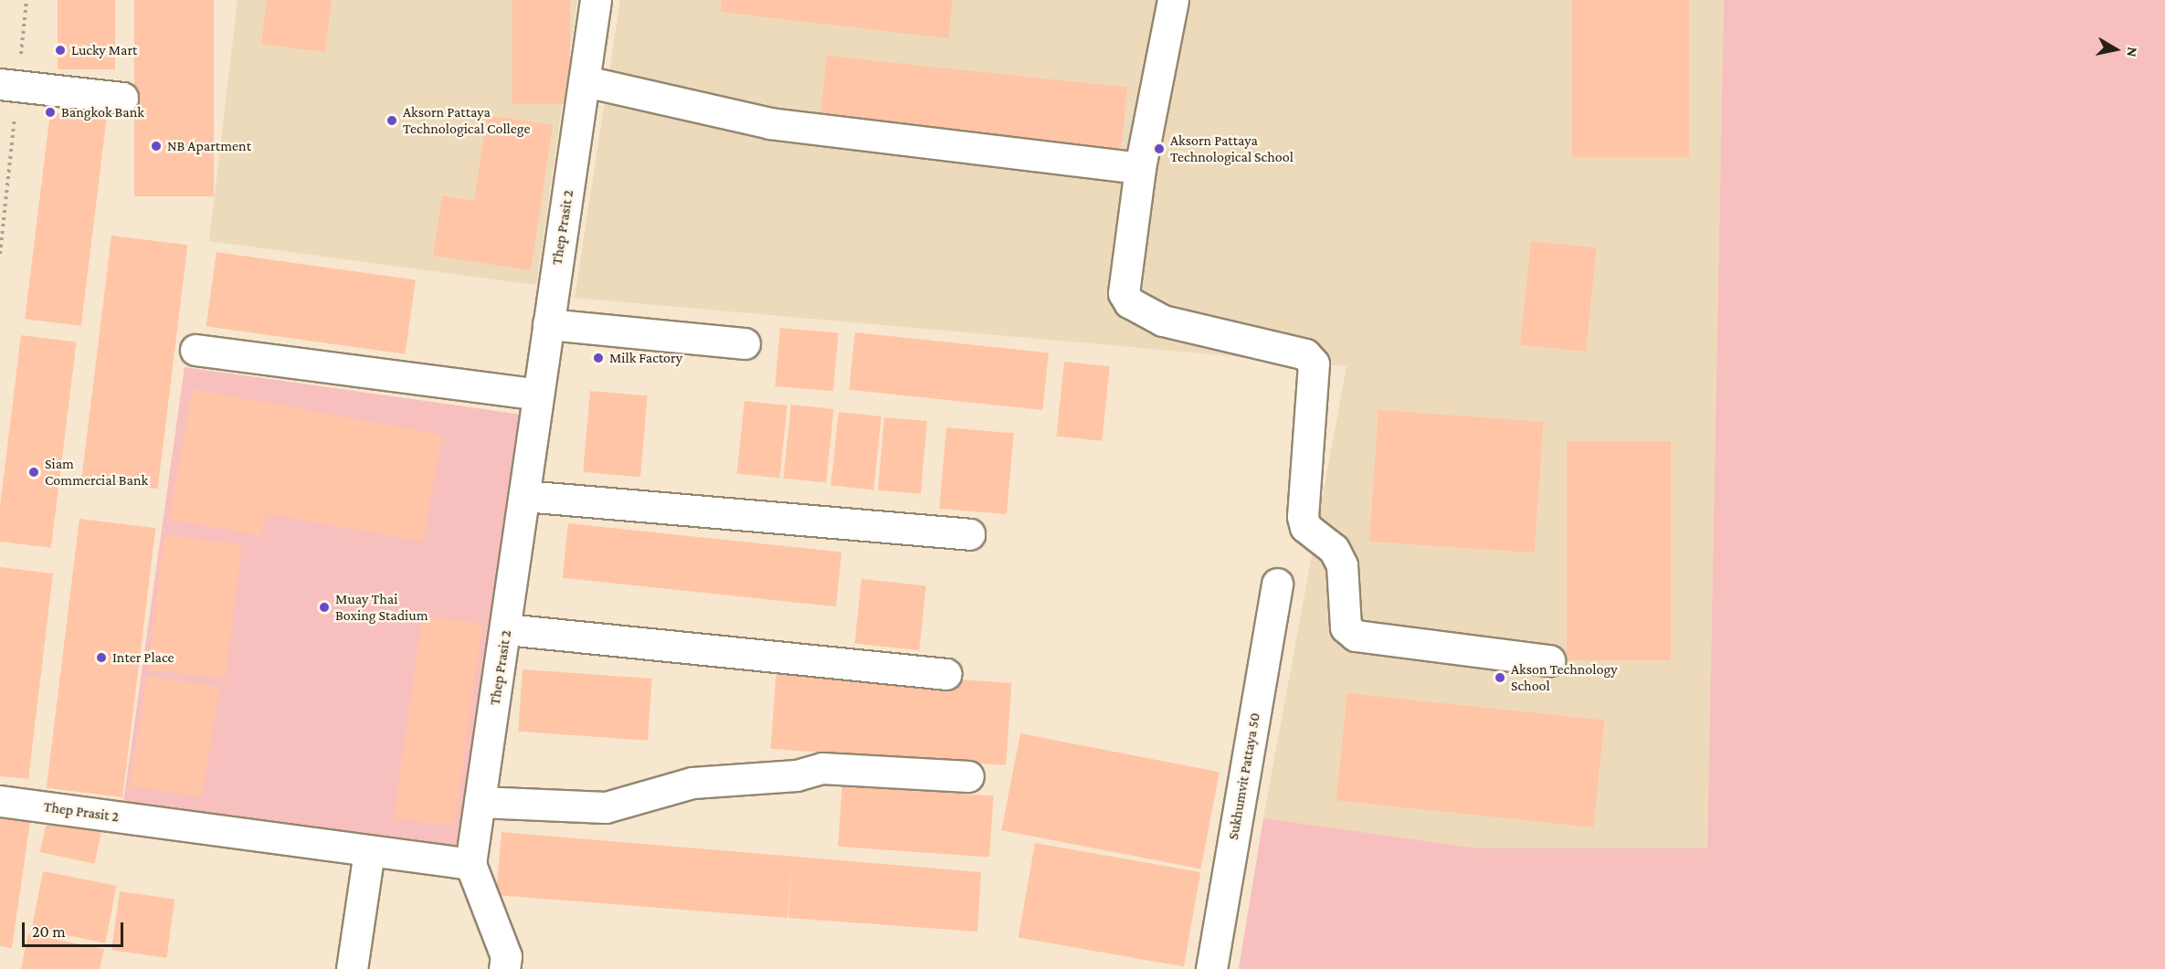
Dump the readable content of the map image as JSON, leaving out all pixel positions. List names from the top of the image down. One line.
{"streets":{"street":["Thep Prasit 2","Sukhumvit Pattaya 50"]},"places":["Lucky Mart","Bangkok Bank","Aksorn Pattaya Technological College","NB Apartment","Aksorn Pattaya Technological School","Milk Factory","Siam Commercial Bank","Muay Thai Boxing Stadium","Inter Place","Akson Technology School"],"scale_bar":"20 m","north":"right"}
